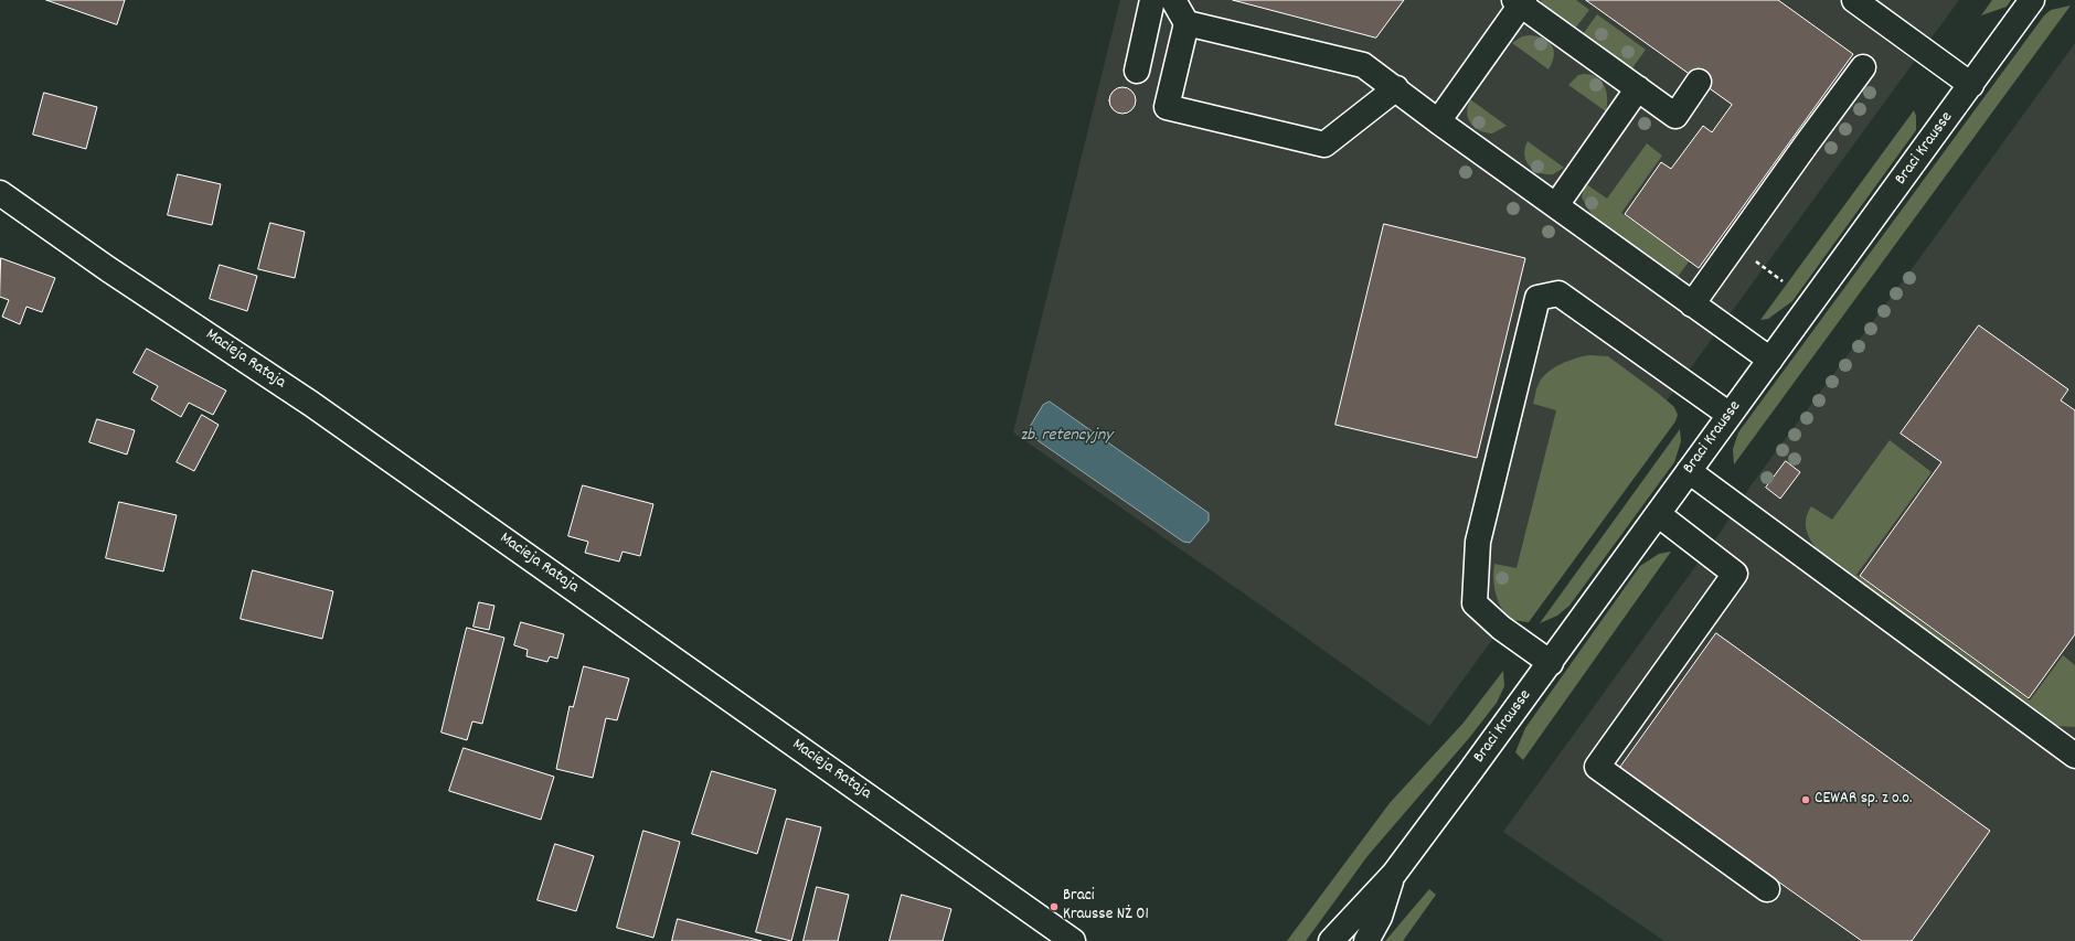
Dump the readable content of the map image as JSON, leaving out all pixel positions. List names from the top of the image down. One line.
{"streets":{"street":["Braci Krausse","Macieja Rataja"]},"water":["zb. retencyjny"],"places":["CEWAR sp. z o.o.","Braci Krausse NŻ 01"]}
